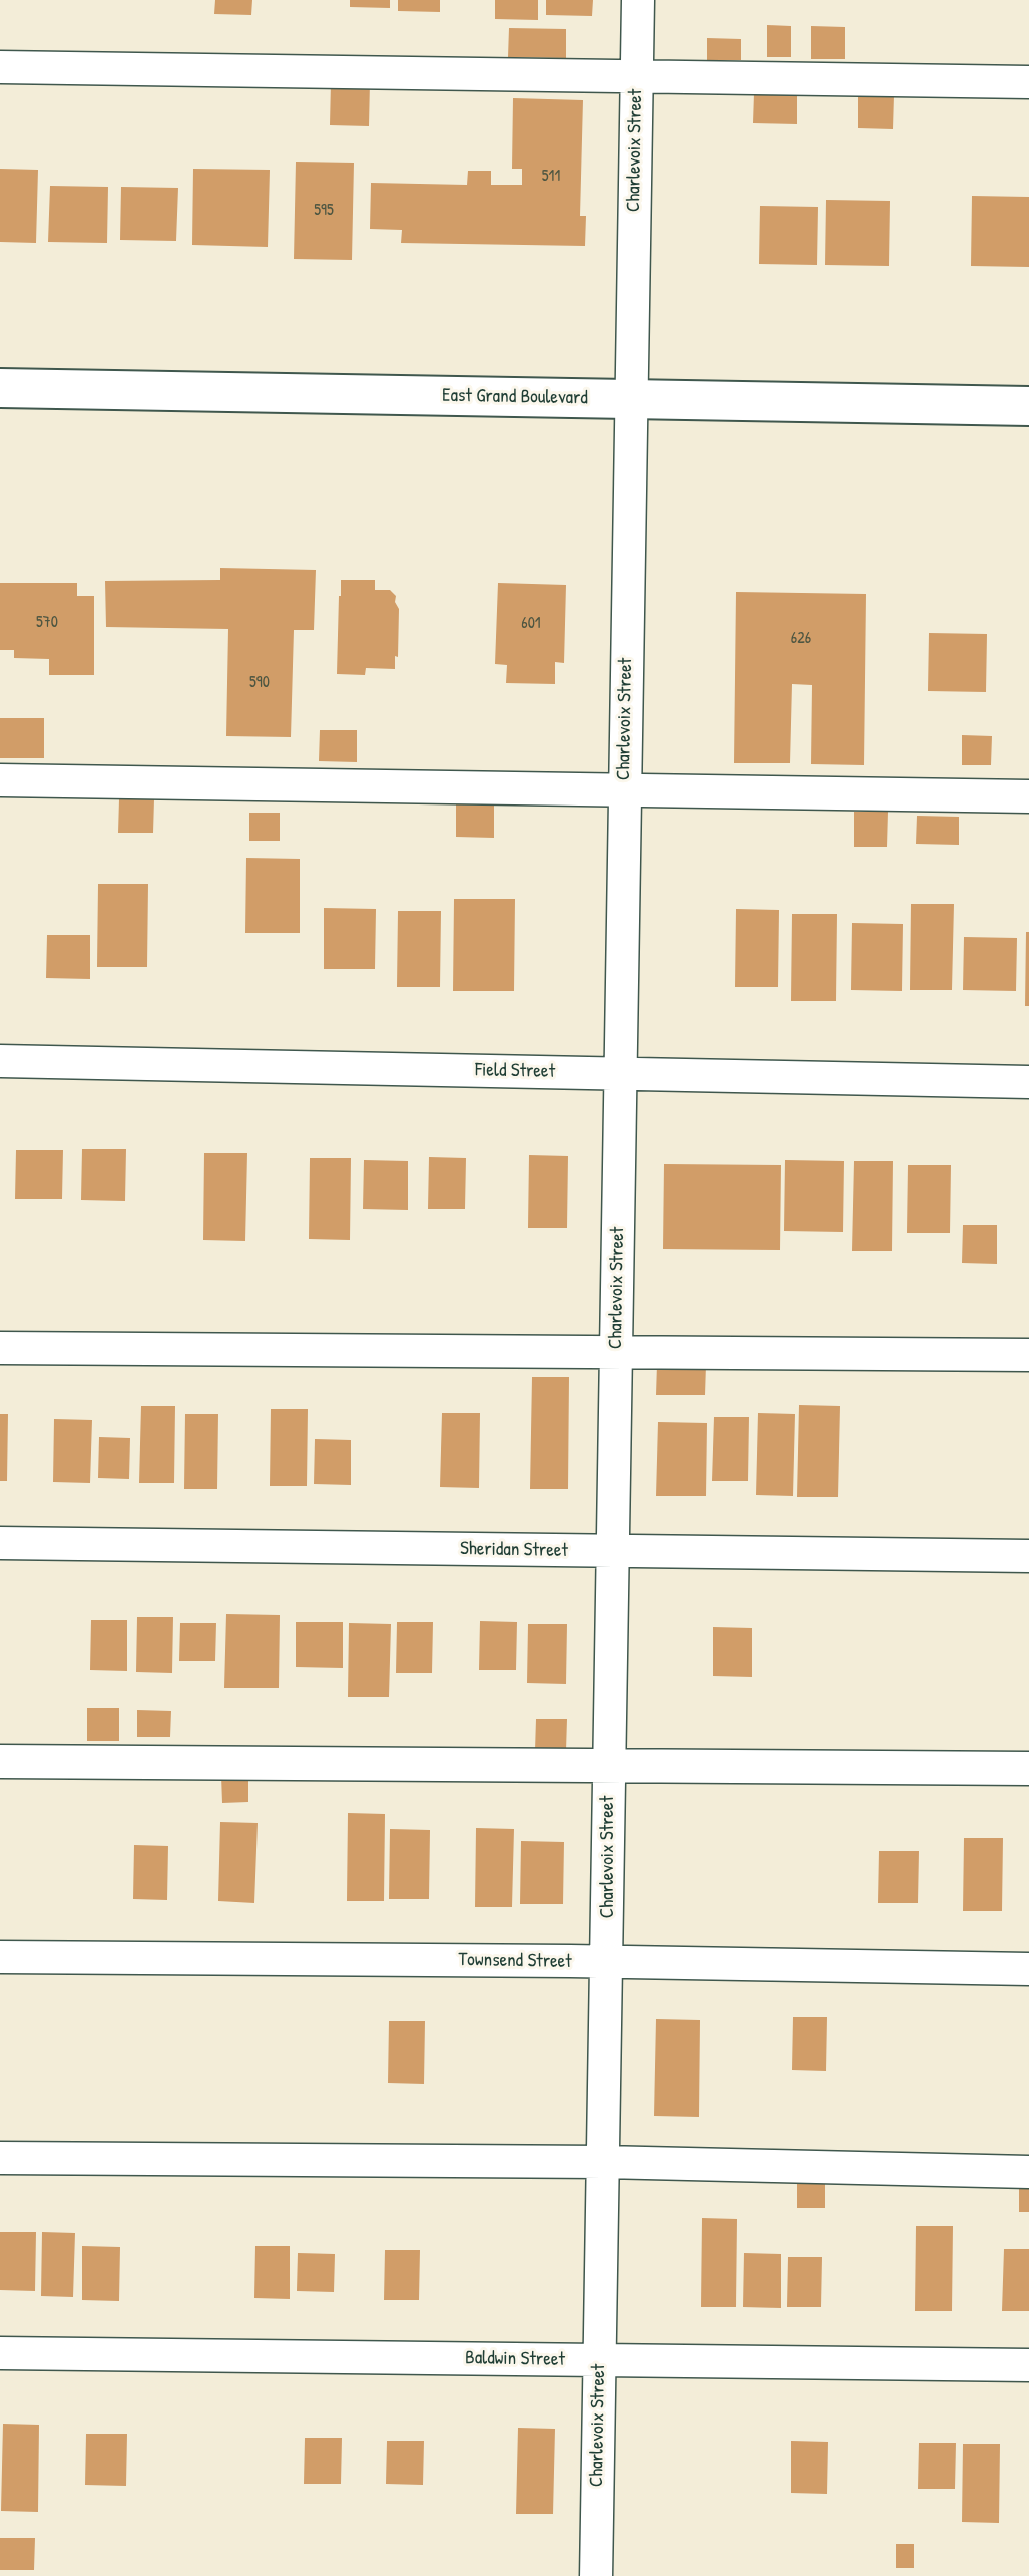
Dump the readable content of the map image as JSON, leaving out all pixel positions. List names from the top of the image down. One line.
{"streets":{"main road":["East Grand Boulevard"],"street":["Charlevoix Street","Field Street","Sheridan Street","Townsend Street","Baldwin Street"]},"crossings":[["Charlevoix Street","East Grand Boulevard"],["Charlevoix Street","Field Street"],["Charlevoix Street","Sheridan Street"],["Charlevoix Street","Townsend Street"],["Charlevoix Street","Baldwin Street"]],"house_numbers":["511","595","570","601","626","590"]}
